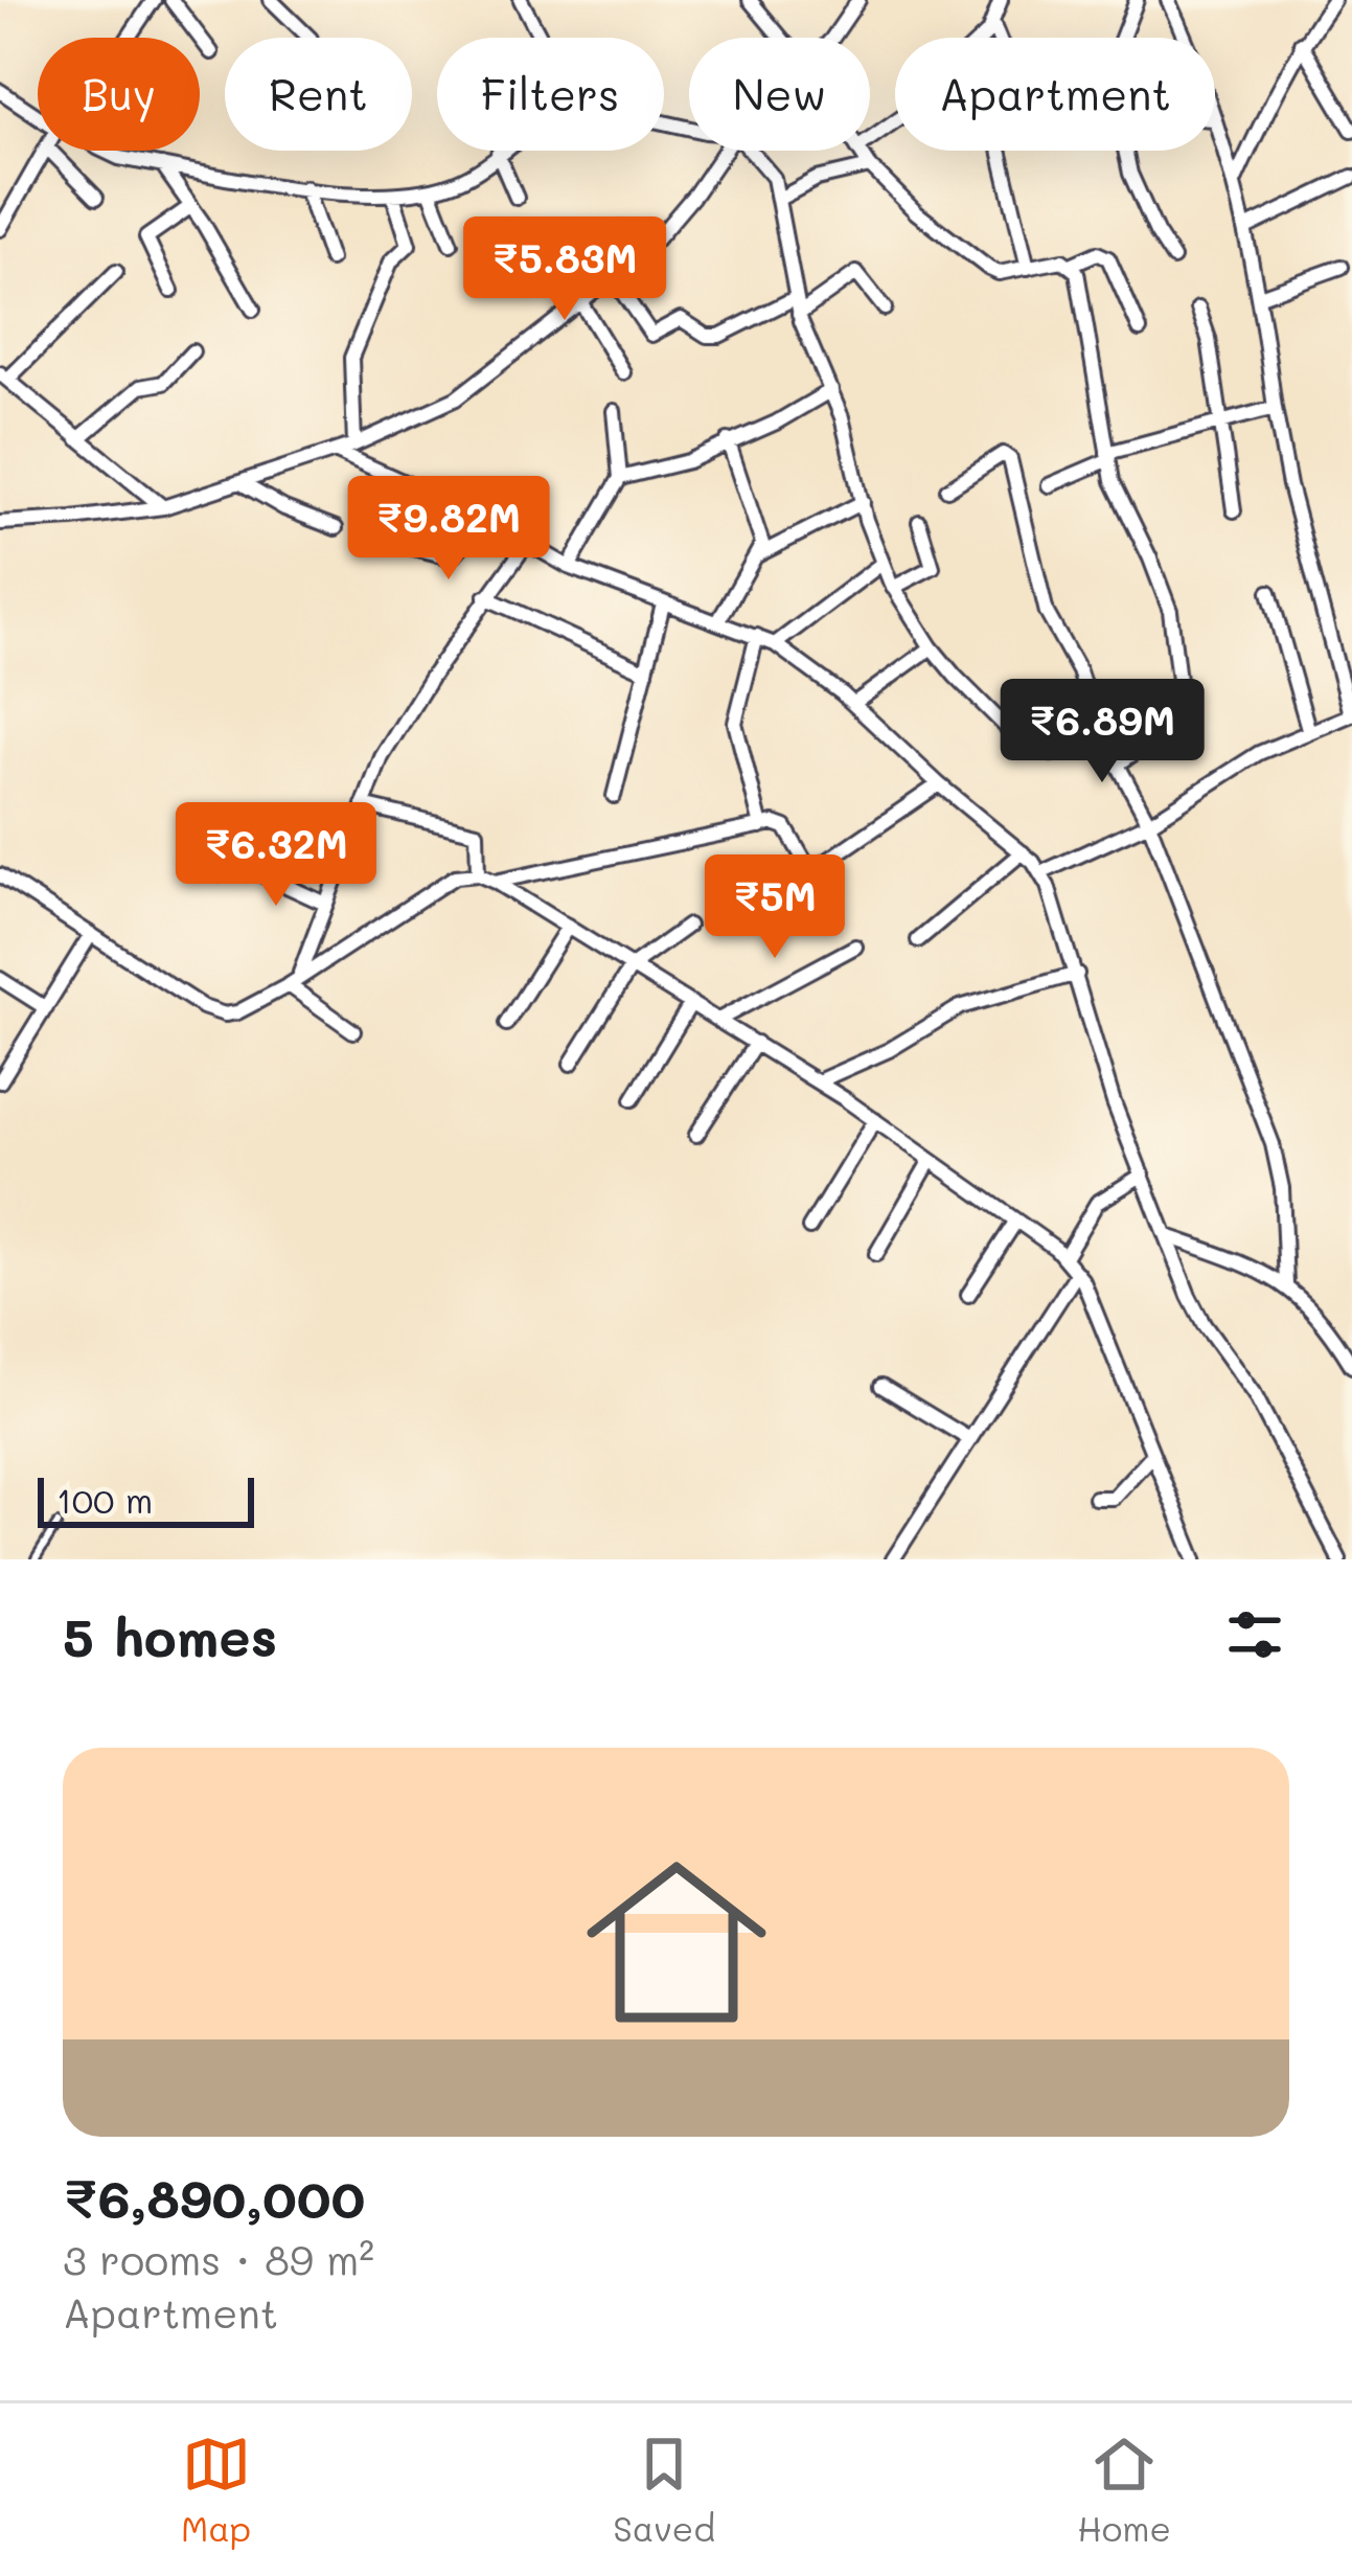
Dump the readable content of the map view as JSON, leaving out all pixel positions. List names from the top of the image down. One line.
{"scale_bar":"100 m","page":{"chip":["Buy","Rent","Filters","New","Apartment"],"price":["₹5.83M","₹9.82M","₹6.89M","₹6.32M","₹5M"],"scale":"100 m","heading":"5 homes","list":[{"name":"₹6,890,000","note":"3 rooms · 89 m² · Apartment"}],"tabs":["Map","Saved","Home"]}}
